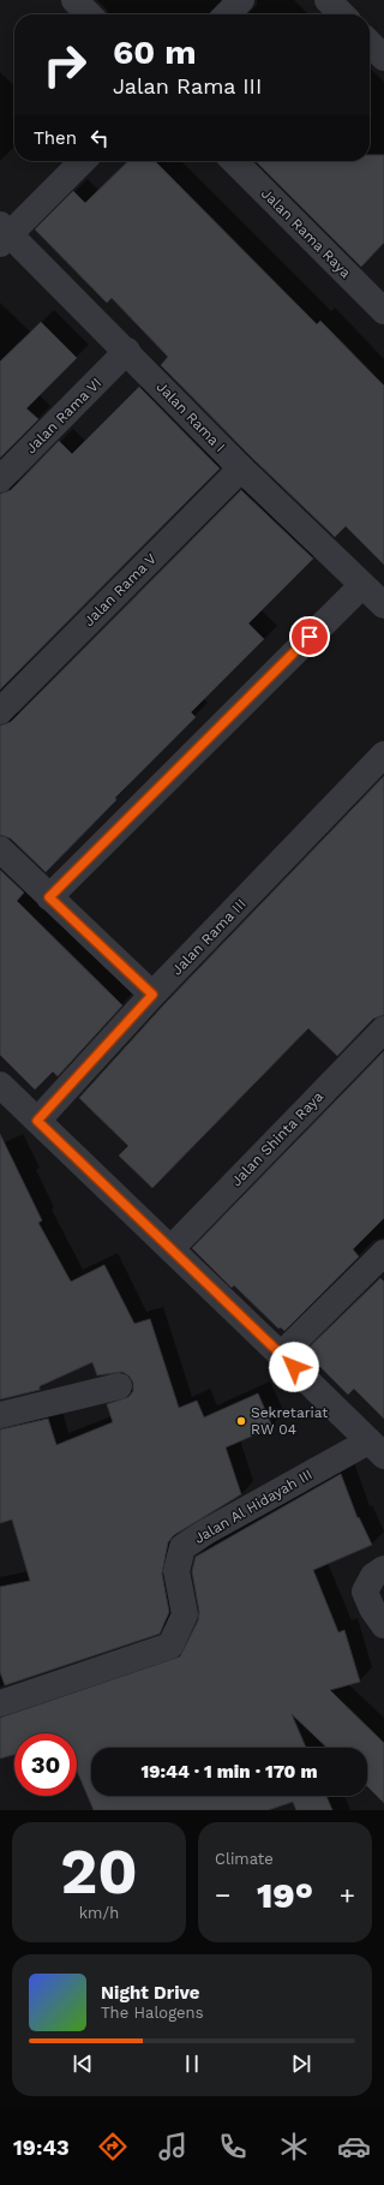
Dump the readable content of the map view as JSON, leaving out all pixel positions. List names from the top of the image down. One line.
{"streets":{"street":["Jalan Rama Raya","Jalan Rama VI","Jalan Rama I","Jalan Rama V","Jalan Rama III","Jalan Shinta Raya","Jalan Al Hidayah III"]},"crossings":[["Jalan Rama VI","Jalan Rama I"],["Jalan Rama I","Jalan Rama V"]],"places":["Sekretariat RW 04"],"page":{"turn":["60 m","Jalan Rama III"],"then":"Then","limit":"30","trip":"19:44 · 1 min · 170 m","tile":[["20","km/h"],"Climate"],"heat":["−","19°","+"],"song":["Night Drive","The Halogens"],"tabs":"19:43"}}
